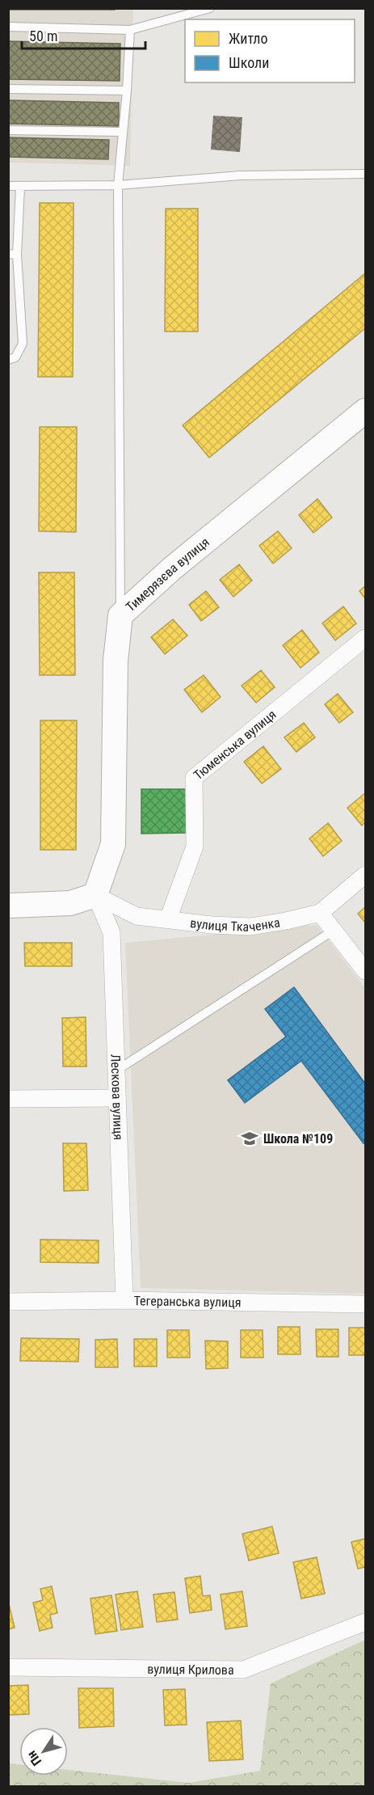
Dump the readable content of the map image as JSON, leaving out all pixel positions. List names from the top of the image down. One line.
{"streets":{"street":["Тимерязєва вулиця","Тюменська вулиця","вулиця Ткаченка","Лескова вулиця","Тегеранська вулиця","вулиця Крилова"]},"crossings":[["Тимерязєва вулиця","вулиця Ткаченка"],["Тимерязєва вулиця","Лескова вулиця"],["Тюменська вулиця","вулиця Ткаченка"],["вулиця Ткаченка","Лескова вулиця"],["Лескова вулиця","Тегеранська вулиця"]],"places":{"school or university":["Школа №109"]},"legend":["Житло","Школи"],"scale_bar":"50 m","north":"bottom left"}
